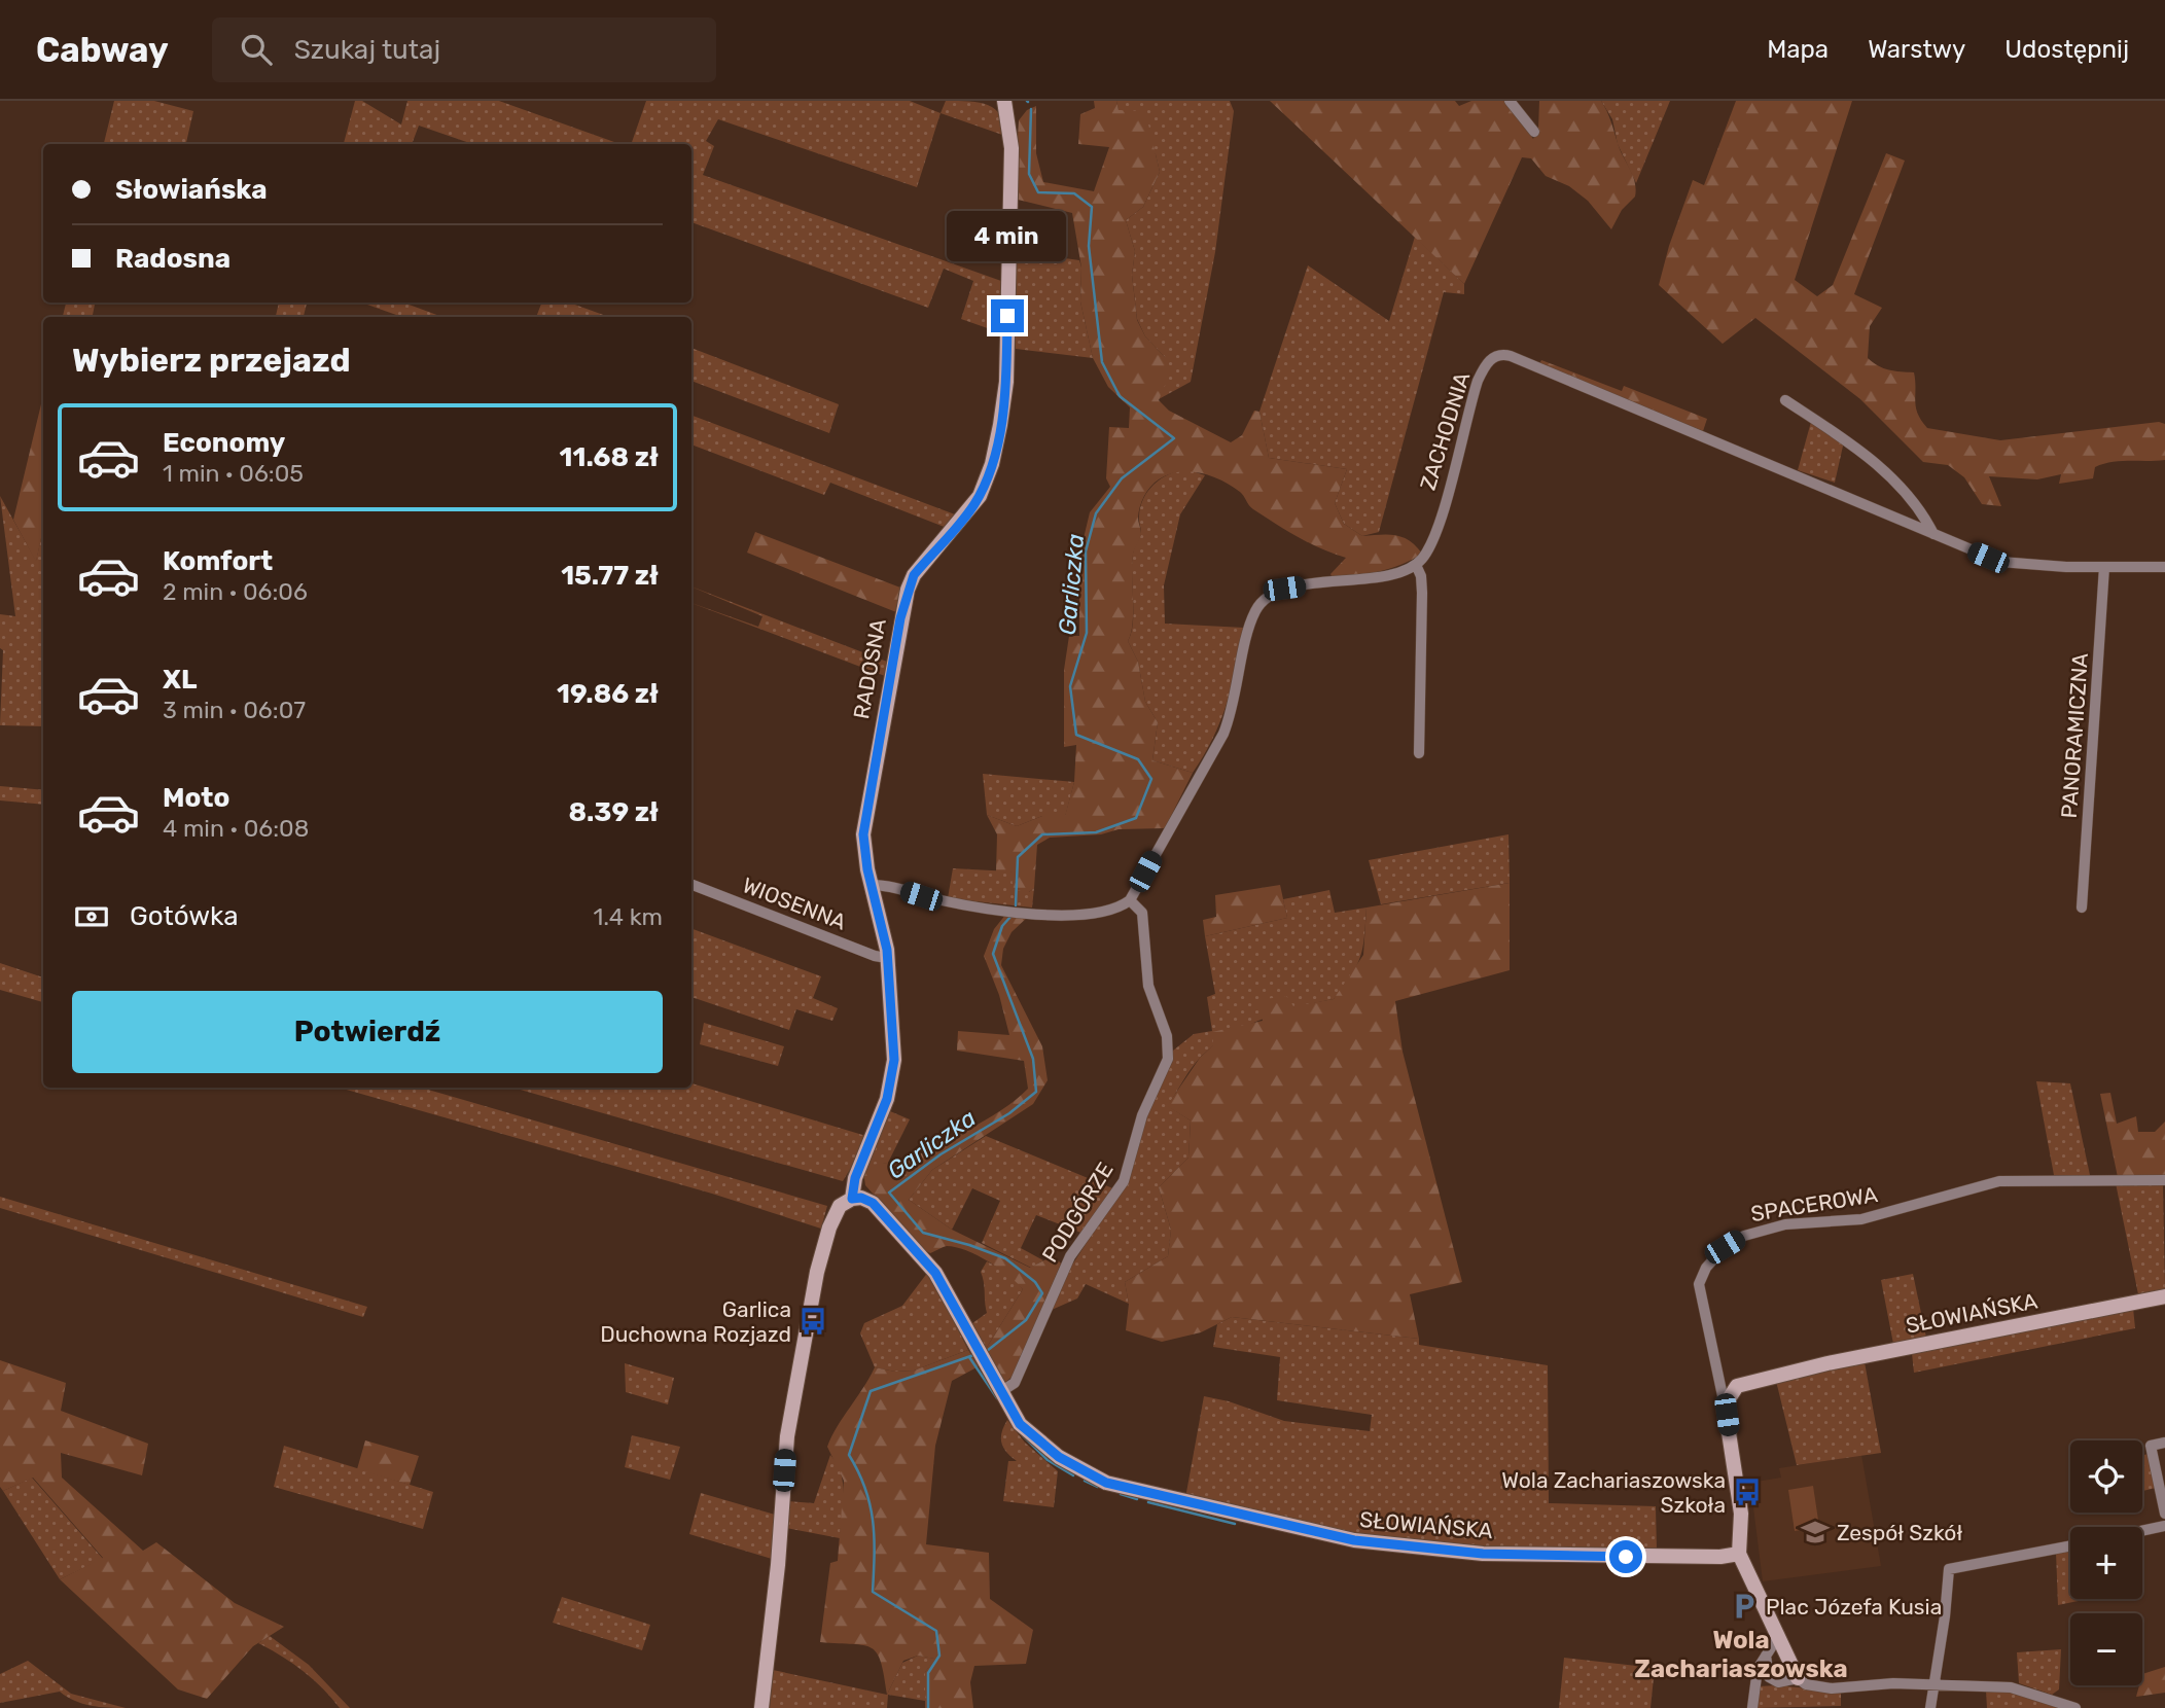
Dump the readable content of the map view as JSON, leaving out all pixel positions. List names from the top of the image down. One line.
{"streets":{"street":["ZACHODNIA","RADOSNA","PANORAMICZNA","WIOSENNA","SPACEROWA","PODGÓRZE","SŁOWIAŃSKA"]},"crossings":[["ZACHODNIA","PANORAMICZNA"],["RADOSNA","WIOSENNA"],["RADOSNA","SŁOWIAŃSKA"],["SPACEROWA","SŁOWIAŃSKA"],["PODGÓRZE","SŁOWIAŃSKA"]],"districts":["Wola Zachariaszowska"],"water":["Garliczka"],"places":{"bus stop":["Garlica Duchowna Rozjazd","Wola Zachariaszowska Szkoła"],"school or university":["Zespół Szkół"],"parking":["Plac Józefa Kusia"]},"page":{"header":"Cabway","search":"Szukaj tutaj","nav":["Mapa","Warstwy","Udostępnij"],"banner":["Słowiańska","Radosna"],"bubble":"4 min","heading":"Wybierz przejazd","list":[{"name":"Economy","note":"1 min · 06:05","value":"11.68 zł"},{"name":"Komfort","note":"2 min · 06:06","value":"15.77 zł"},{"name":"XL","note":"3 min · 06:07","value":"19.86 zł"},{"name":"Moto","note":"4 min · 06:08","value":"8.39 zł"}],"pay":["Gotówka","1.4 km"],"buttons":"Potwierdź","map_buttons":["+","−"]}}
